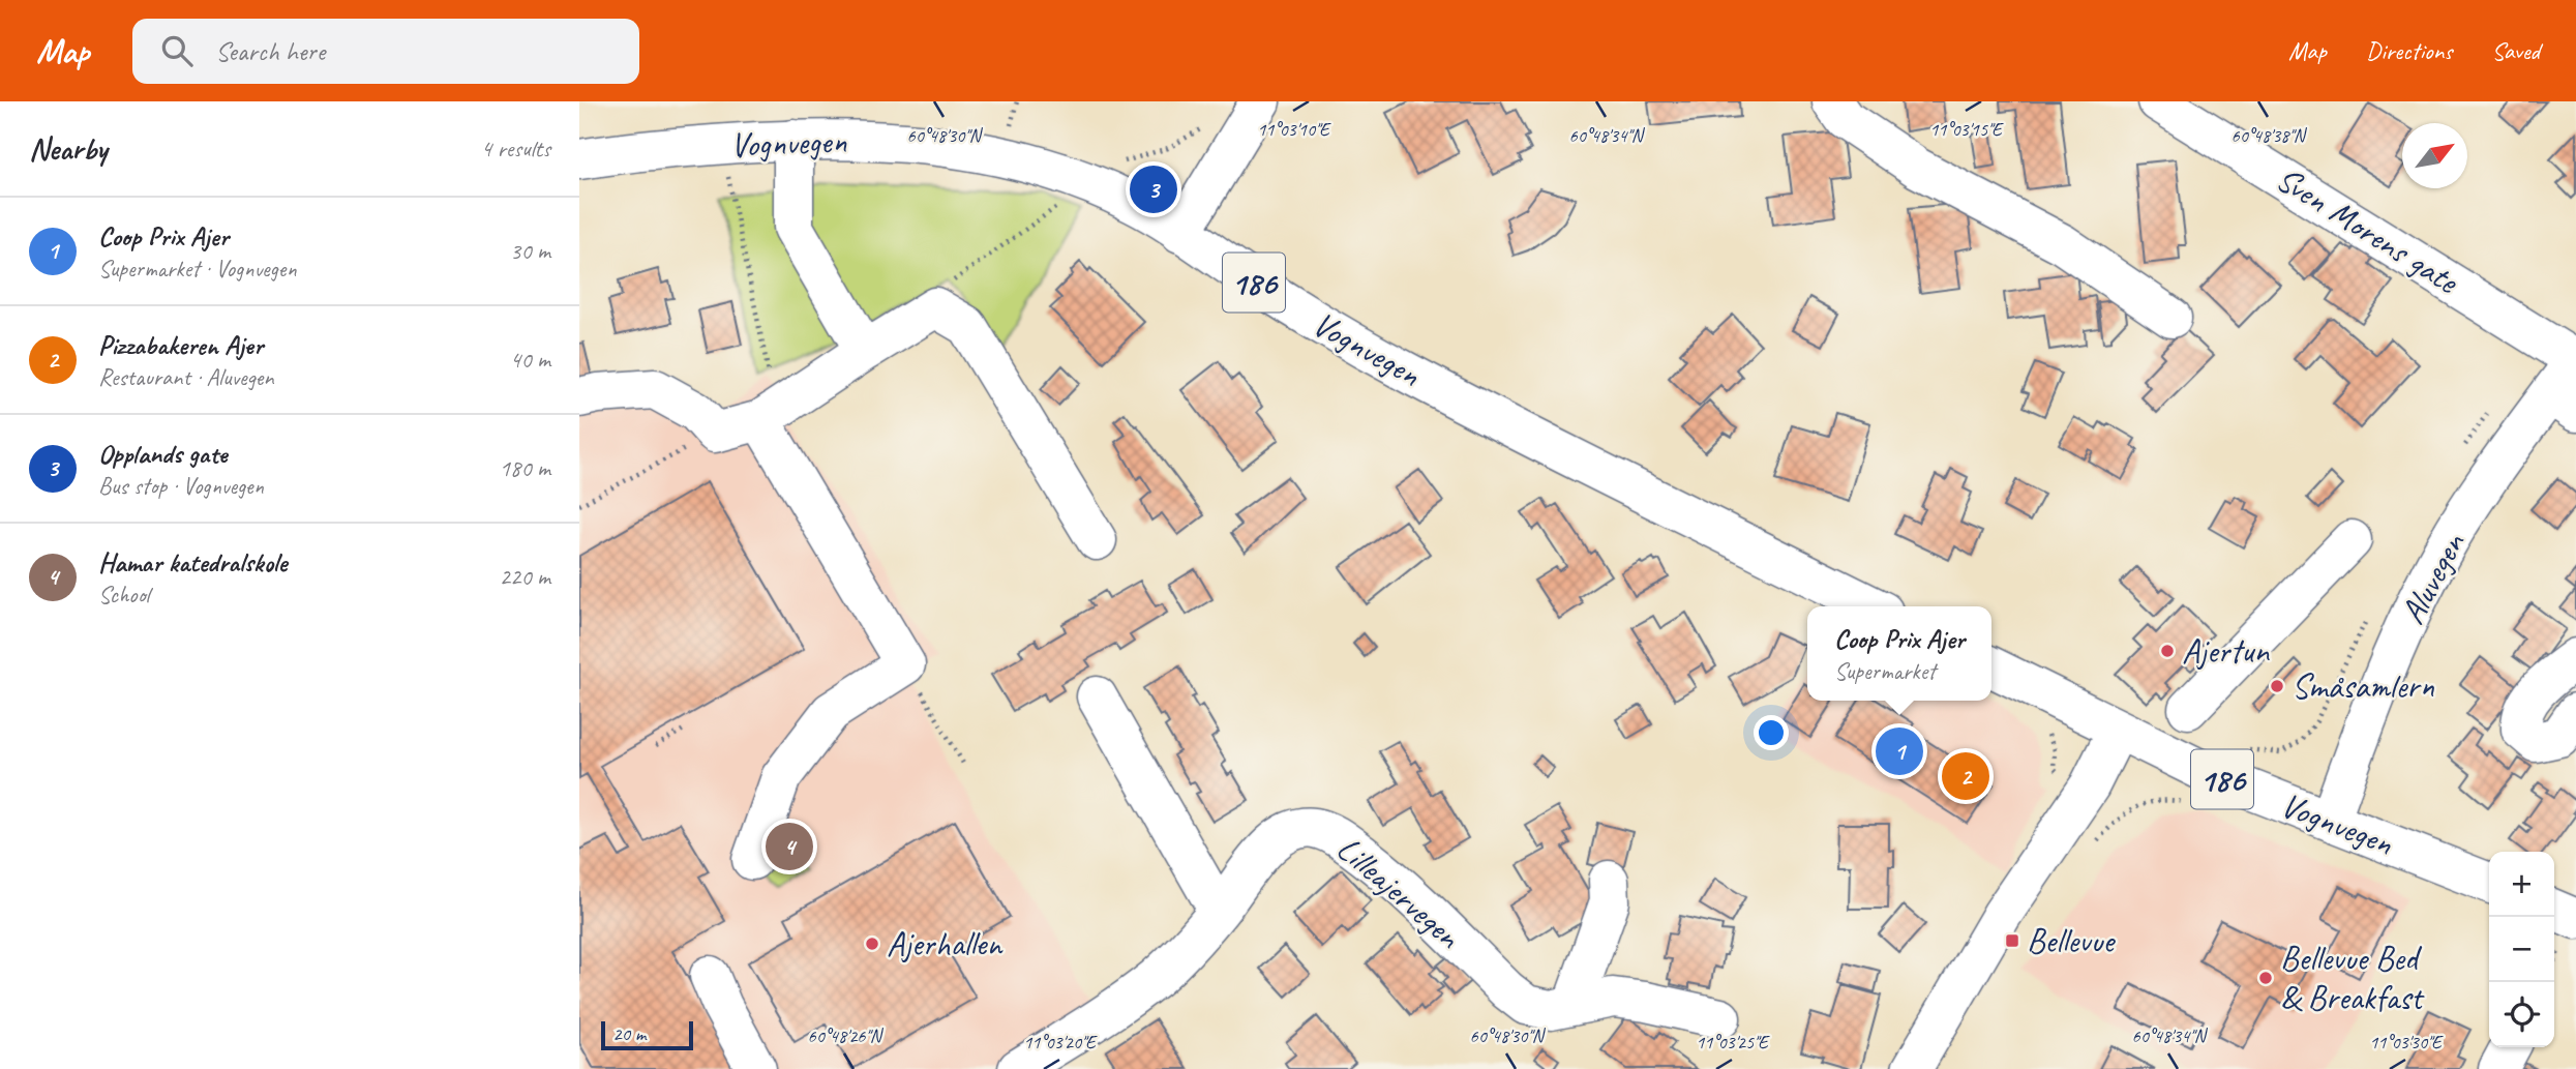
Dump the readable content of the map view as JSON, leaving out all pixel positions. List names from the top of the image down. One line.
{"streets":{"main road":["Vognvegen","Sven Morens gate","186","Aluvegen","Lilleajervegen"]},"crossings":[["Vognvegen","Aluvegen"],["Sven Morens gate","Aluvegen"]],"places":{"other":["Ajertun","Småsamlern","Ajerhallen","Bellevue Bed & Breakfast"],"transit":["Bellevue"]},"scale_bar":"20 m","north":"top right","page":{"header":"Map","search":"Search here","nav":["Map","Directions","Saved"],"heading":["Nearby","4 results"],"pins":["3","1","2","4"],"list":[{"mark":"1","name":"Coop Prix Ajer","note":"Supermarket · Vognvegen","value":"30 m"},{"mark":"2","name":"Pizzabakeren Ajer","note":"Restaurant · Aluvegen","value":"40 m"},{"mark":"3","name":"Opplands gate","note":"Bus stop · Vognvegen","value":"180 m"},{"mark":"4","name":"Hamar katedralskole","note":"School","value":"220 m"}],"popup":["Coop Prix Ajer","Supermarket"],"map_buttons":["+","−"],"scale":"20 m"},"coordinates":["11°03'10\"E","11°03'15\"E","60°48'30\"N","60°48'34\"N","60°48'38\"N","60°48'26\"N","11°03'20\"E","11°03'25\"E","11°03'30\"E"]}
